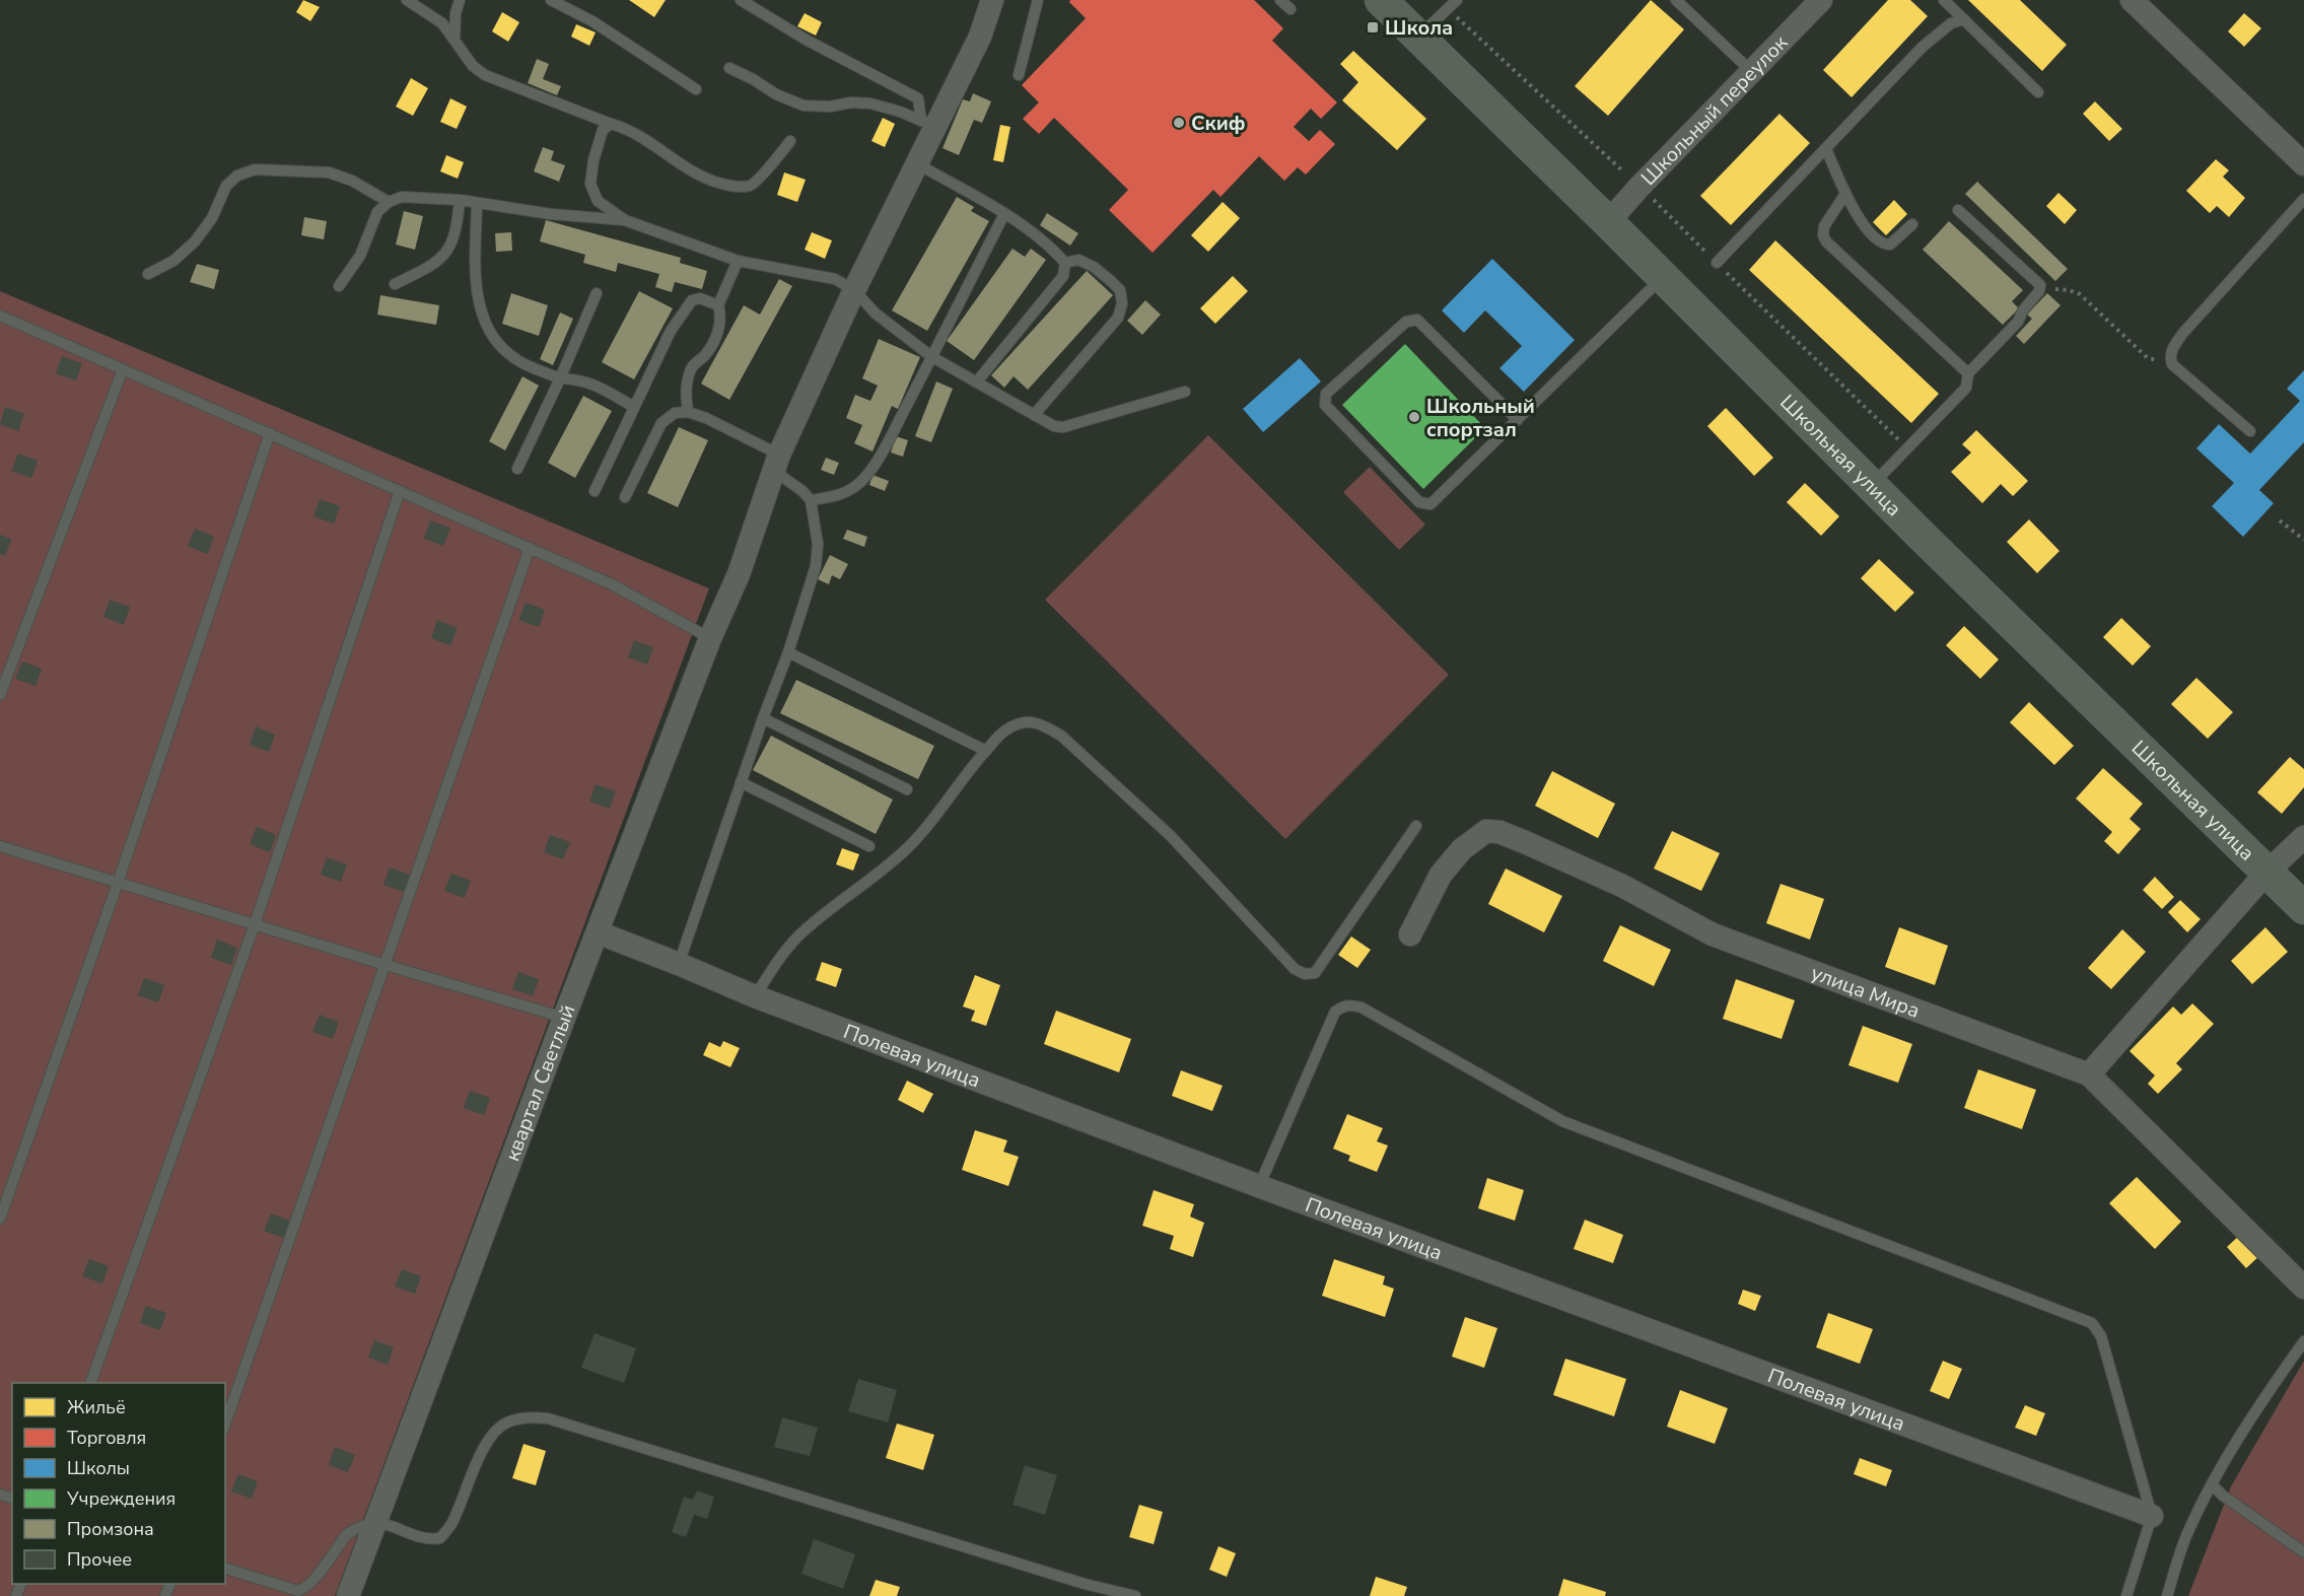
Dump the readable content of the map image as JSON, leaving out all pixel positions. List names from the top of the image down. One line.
{"streets":{"street":["Школьный переулок","Школьная улица","улица Мира","Полевая улица","квартал Светлый"]},"crossings":[["Школьный переулок","Школьная улица"],["Полевая улица","квартал Светлый"]],"places":{"transit":["Школа"],"other":["Скиф","Школьный спортзал"]},"legend":["Жильё","Торговля","Школы","Учреждения","Промзона","Прочее"]}
